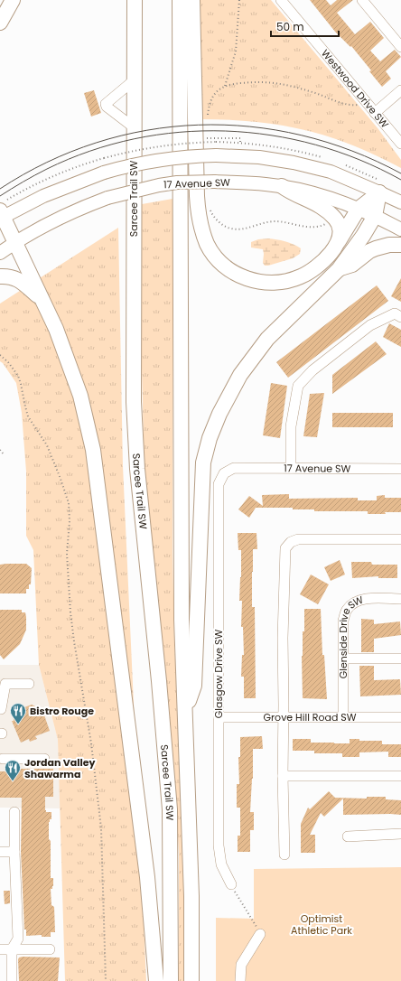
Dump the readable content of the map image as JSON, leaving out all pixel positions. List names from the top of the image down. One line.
{"streets":{"highway":["Sarcee Trail SW"],"main road":["17 Avenue SW"],"street":["Westwood Drive SW","Glenside Drive SW","Glasgow Drive SW","Grove Hill Road SW"]},"crossings":[["17 Avenue SW","Glasgow Drive SW"],["Glenside Drive SW","Grove Hill Road SW"],["Glasgow Drive SW","Grove Hill Road SW"]],"parks":["Optimist Athletic Park"],"places":{"restaurant":["Bistro Rouge","Jordan Valley Shawarma"]},"scale_bar":"50 m"}
